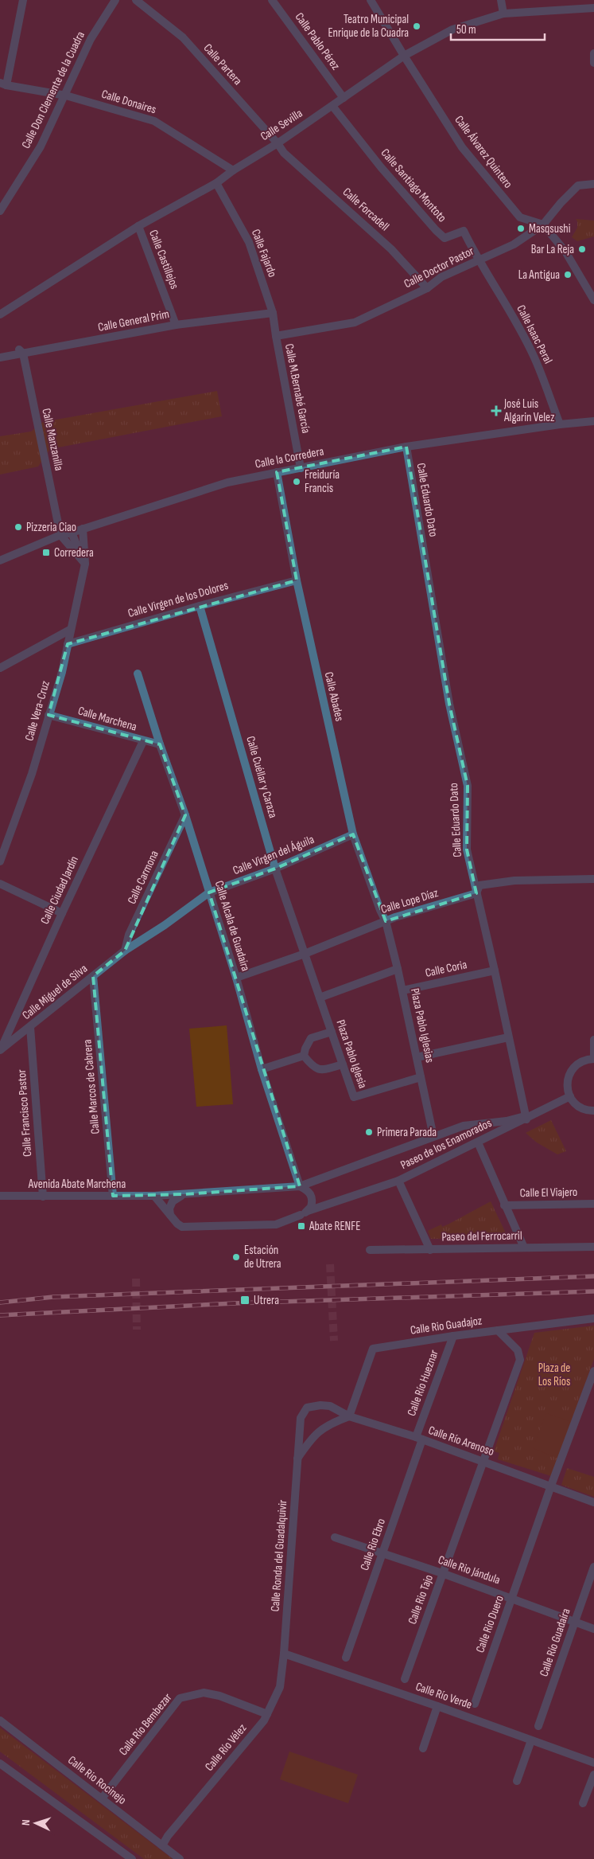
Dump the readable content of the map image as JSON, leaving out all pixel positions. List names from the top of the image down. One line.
{"streets":{"street":["Calle Pablo Pérez","Calle Partera","Calle Don Clemente de la Cuadra","Calle Donaires","Calle Sevilla","Calle Álvarez Quintero","Calle Santiago Montoto","Calle Forcadell","Calle Fajardo","Calle Castillejos","Calle Doctor Pastor","Calle General Prim","Calle Isaac Peral","Calle M.Bernabé García","Calle Manzanilla","Calle la Corredera","Calle Eduardo Dato","Calle Virgen de los Dolores","Calle Abades","Calle Vera-Cruz","Calle Marchena","Calle Cuéllar y Caraza","Calle Virgen del Águila","Calle Carmona","Calle Ciudad Jardín","Calle Lope Díaz","Calle Alcala de Guadaira","Calle Coria","Calle Miguel de Silva","Plaza Pablo Iglesias","Plaza Pablo Iglesia","Calle Marcos de Cabrera","Calle Francisco Pastor","Paseo de los Enamorados","Avenida Abate Marchena","Calle El Viajero","Paseo del Ferrocarril","Calle Rio Guadajoz","Calle Río Hueznar","Calle Río Arenoso","Calle Rio Ebro","Calle Ronda del Guadalquivir","Calle Rio Jándula","Calle Rio Tajo","Calle Rio Duero","Calle Río Guadaíra","Calle Río Verde","Calle Río Bembezar","Calle Río Vélez","Calle Rio Rocinejo"]},"crossings":[["Calle Pablo Pérez","Calle Sevilla"],["Calle Partera","Calle Sevilla"],["Calle Partera","Calle Forcadell"],["Calle Don Clemente de la Cuadra","Calle Donaires"],["Calle Donaires","Calle Sevilla"],["Calle Sevilla","Calle Álvarez Quintero"],["Calle Sevilla","Calle Santiago Montoto"],["Calle Sevilla","Calle Fajardo"],["Calle Sevilla","Calle Castillejos"],["Calle Álvarez Quintero","Calle Doctor Pastor"],["Calle Santiago Montoto","Calle Doctor Pastor"],["Calle Santiago Montoto","Calle Isaac Peral"],["Calle Forcadell","Calle Doctor Pastor"],["Calle Fajardo","Calle General Prim"],["Calle Fajardo","Calle M.Bernabé García"],["Calle Castillejos","Calle General Prim"],["Calle Doctor Pastor","Calle Isaac Peral"],["Calle Doctor Pastor","Calle M.Bernabé García"],["Calle General Prim","Calle M.Bernabé García"],["Calle General Prim","Calle Manzanilla"],["Calle Isaac Peral","Calle la Corredera"],["Calle M.Bernabé García","Calle la Corredera"],["Calle Manzanilla","Calle la Corredera"],["Calle la Corredera","Calle Eduardo Dato"],["Calle la Corredera","Calle Abades"],["Calle la Corredera","Calle Vera-Cruz"],["Calle Eduardo Dato","Calle Lope Díaz"],["Calle Eduardo Dato","Calle Coria"],["Calle Eduardo Dato","Paseo de los Enamorados"],["Calle Virgen de los Dolores","Calle Abades"],["Calle Virgen de los Dolores","Calle Vera-Cruz"],["Calle Virgen de los Dolores","Calle Cuéllar y Caraza"],["Calle Abades","Calle Virgen del Águila"],["Calle Abades","Calle Lope Díaz"],["Calle Abades","Plaza Pablo Iglesias"],["Calle Vera-Cruz","Calle Marchena"],["Calle Marchena","Calle Ciudad Jardín"],["Calle Marchena","Calle Alcala de Guadaira"],["Calle Cuéllar y Caraza","Calle Virgen del Águila"],["Calle Cuéllar y Caraza","Calle Lope Díaz"],["Calle Cuéllar y Caraza","Plaza Pablo Iglesia"],["Calle Virgen del Águila","Calle Carmona"],["Calle Virgen del Águila","Calle Alcala de Guadaira"],["Calle Virgen del Águila","Calle Miguel de Silva"],["Calle Carmona","Calle Alcala de Guadaira"],["Calle Carmona","Calle Miguel de Silva"],["Calle Ciudad Jardín","Calle Miguel de Silva"],["Calle Lope Díaz","Calle Alcala de Guadaira"],["Calle Lope Díaz","Plaza Pablo Iglesias"],["Calle Lope Díaz","Plaza Pablo Iglesia"],["Calle Alcala de Guadaira","Paseo de los Enamorados"],["Calle Coria","Plaza Pablo Iglesias"],["Calle Miguel de Silva","Calle Marcos de Cabrera"],["Calle Miguel de Silva","Calle Francisco Pastor"],["Plaza Pablo Iglesias","Plaza Pablo Iglesia"],["Plaza Pablo Iglesias","Paseo de los Enamorados"],["Calle Marcos de Cabrera","Avenida Abate Marchena"],["Calle Francisco Pastor","Avenida Abate Marchena"],["Paseo de los Enamorados","Avenida Abate Marchena"],["Calle Rio Guadajoz","Calle Río Hueznar"],["Calle Rio Guadajoz","Calle Río Arenoso"],["Calle Rio Guadajoz","Calle Ronda del Guadalquivir"],["Calle Rio Guadajoz","Calle Rio Tajo"],["Calle Río Hueznar","Calle Río Arenoso"],["Calle Río Hueznar","Calle Rio Ebro"],["Calle Río Arenoso","Calle Rio Ebro"],["Calle Río Arenoso","Calle Ronda del Guadalquivir"],["Calle Río Arenoso","Calle Rio Tajo"],["Calle Río Arenoso","Calle Rio Duero"],["Calle Rio Ebro","Calle Rio Jándula"],["Calle Ronda del Guadalquivir","Calle Río Verde"],["Calle Ronda del Guadalquivir","Calle Río Vélez"],["Calle Rio Jándula","Calle Rio Tajo"],["Calle Rio Jándula","Calle Rio Duero"],["Calle Rio Jándula","Calle Río Guadaíra"],["Calle Río Verde","Calle Río Vélez"],["Calle Río Bembezar","Calle Río Vélez"],["Calle Río Bembezar","Calle Rio Rocinejo"],["Calle Río Vélez","Calle Rio Rocinejo"]],"parks":["Plaza de Los Ríos"],"places":{"other":["Teatro Municipal Enrique de la Cuadra","Masqsushi","Bar La Reja","La Antigua","Freiduría Francis","Pizzeria Ciao","Primera Parada","Estación de Utrera"],"health":["José Luis Algarin Velez"],"transit":["Corredera","Abate RENFE","Utrera"]},"scale_bar":"50 m","north":"left"}
